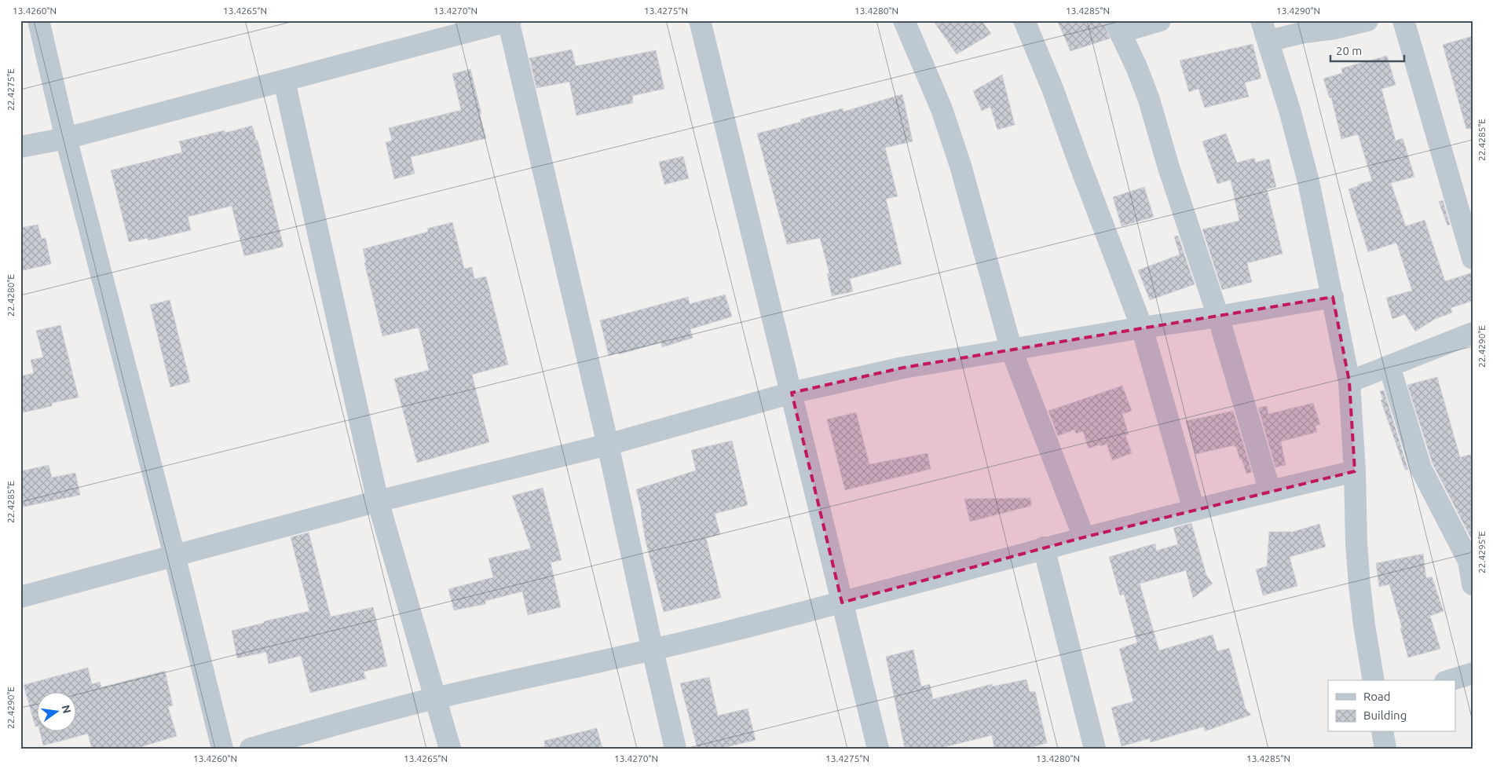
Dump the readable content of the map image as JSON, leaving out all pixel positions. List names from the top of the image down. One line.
{"legend":["Road","Building"],"scale_bar":"20 m","north":"right","coordinates":["13.4260°N","13.4265°N","13.4270°N","13.4275°N","13.4280°N","13.4285°N","13.4290°N","22.4275°E","22.4285°E","22.4280°E","22.4290°E","22.4295°E"]}
